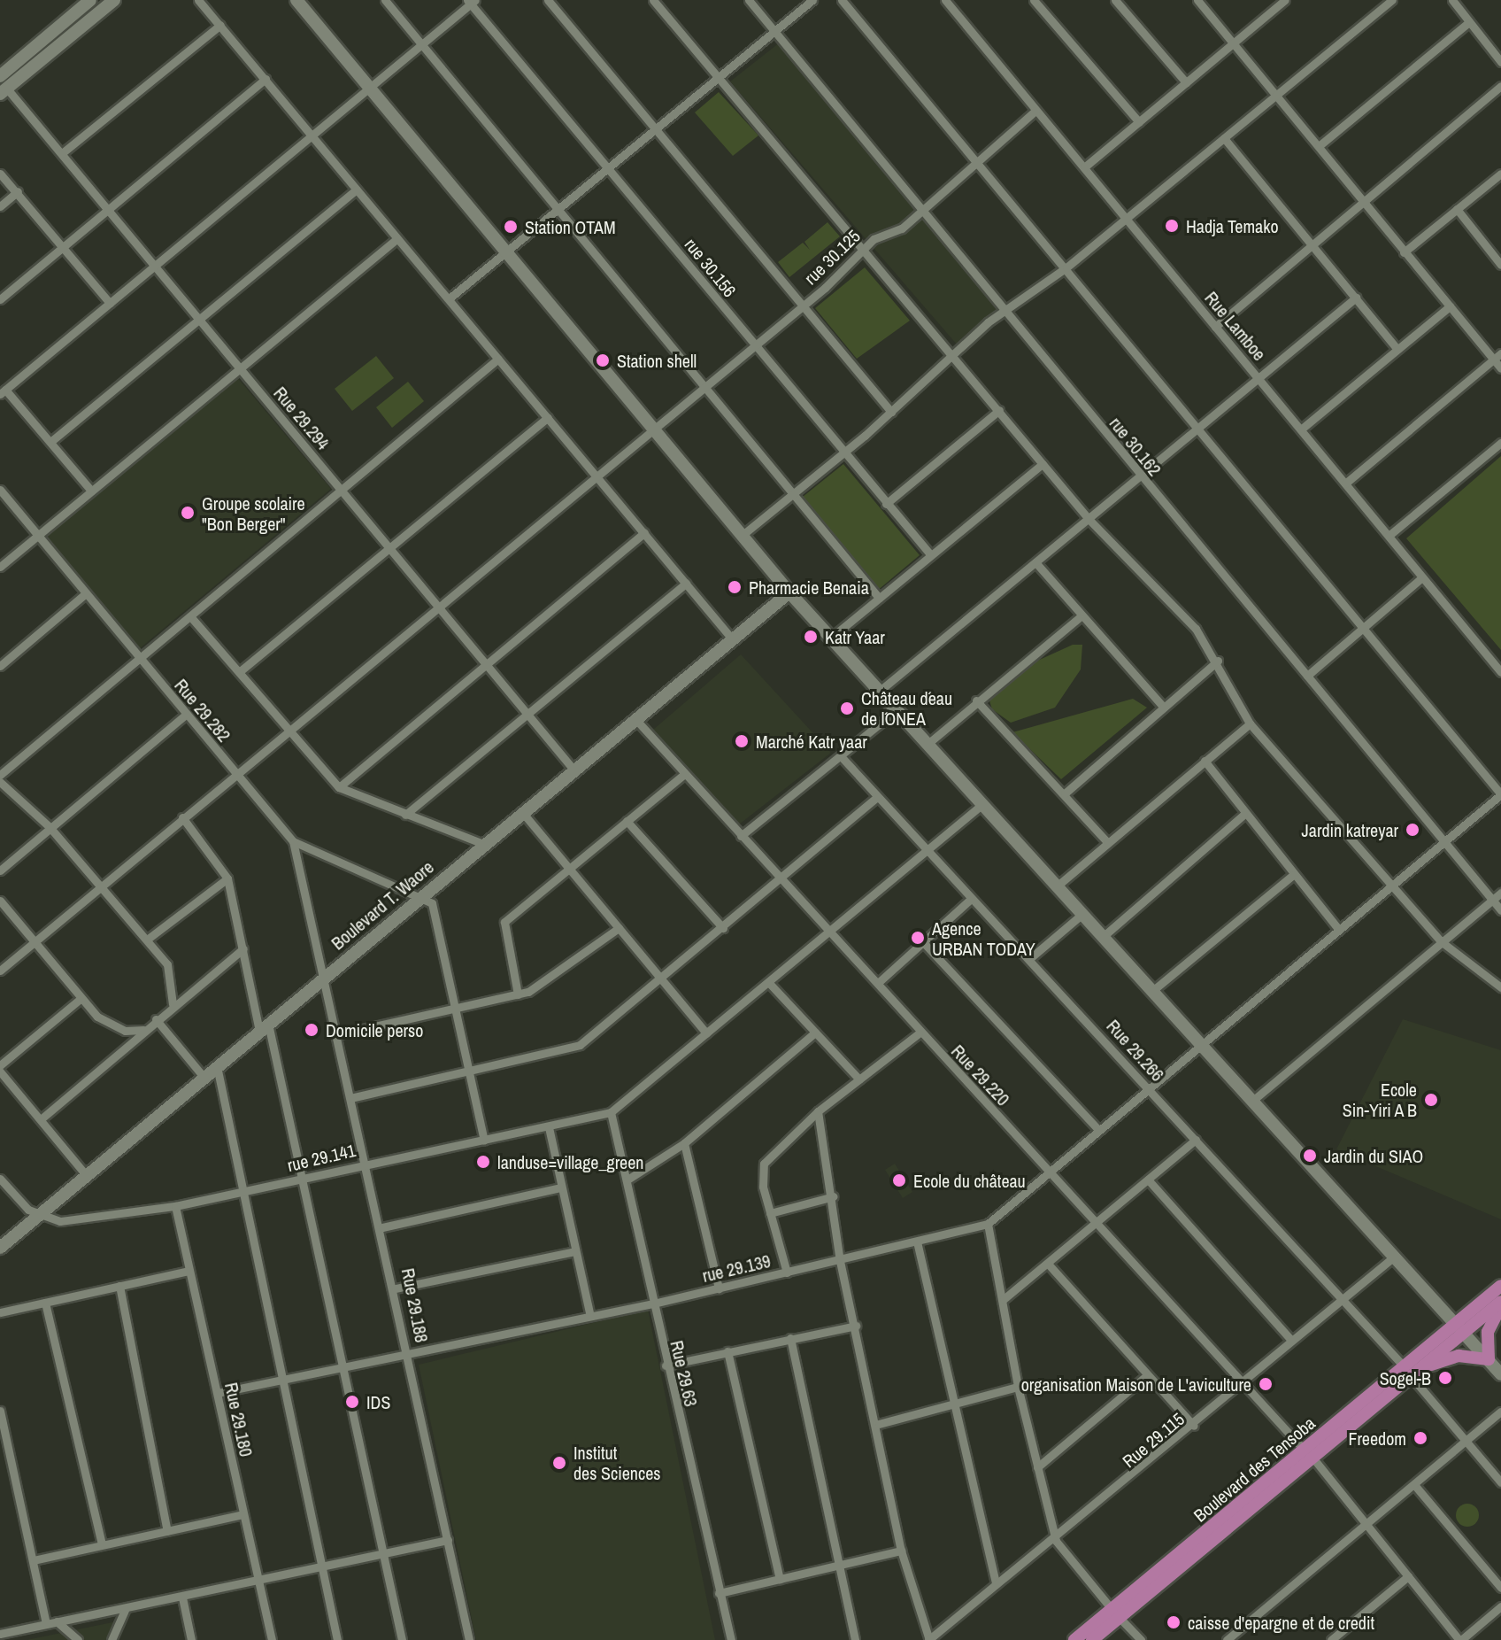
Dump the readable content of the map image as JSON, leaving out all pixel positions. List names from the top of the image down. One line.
{"streets":{"main road":["Boulevard des Tensoba"],"street":["rue 30.125","rue 30.156","Rue Lamboe","Rue 29.294","rue 30.162","Rue 29.282","Boulevard T. Waore","Rue 29.266","Rue 29.220","rue 29.141","rue 29.139","Rue 29.188","Rue 29.63","Rue 29.180","Rue 29.115"]},"crossings":[["rue 30.125","rue 30.156"],["rue 30.125","Rue Lamboe"],["rue 30.125","Rue 29.294"],["rue 30.125","rue 30.162"],["rue 30.125","Rue 29.282"],["Rue 29.294","Boulevard T. Waore"],["rue 30.162","rue 29.139"],["Rue 29.282","Boulevard T. Waore"],["Rue 29.282","Rue 29.188"],["Boulevard T. Waore","Rue 29.220"],["Boulevard T. Waore","rue 29.141"],["Boulevard T. Waore","Rue 29.188"],["Rue 29.266","rue 29.139"],["Rue 29.266","Rue 29.115"],["Rue 29.266","Boulevard des Tensoba"],["Rue 29.220","rue 29.139"],["Rue 29.220","Rue 29.115"],["Rue 29.220","Boulevard des Tensoba"],["rue 29.141","Rue 29.188"],["rue 29.141","Rue 29.63"],["rue 29.141","Rue 29.180"],["rue 29.139","Rue 29.188"],["rue 29.139","Rue 29.63"],["rue 29.139","Rue 29.180"]],"places":["Hadja Temako","Station OTAM","Station shell","Groupe scolaire \"Bon Berger\"","Pharmacie Benaia","Katr Yaar","Château d´eau de l´ONEA","Marché Katr yaar","Jardin katreyar","Agence URBAN TODAY","Domicile perso","Ecole Sin-Yiri A B","Jardin du SIAO","landuse=village_green","Ecole du château","Sogel-B","organisation Maison de L'aviculture","IDS","Freedom","Institut des Sciences","caisse d'epargne et de credit"]}
